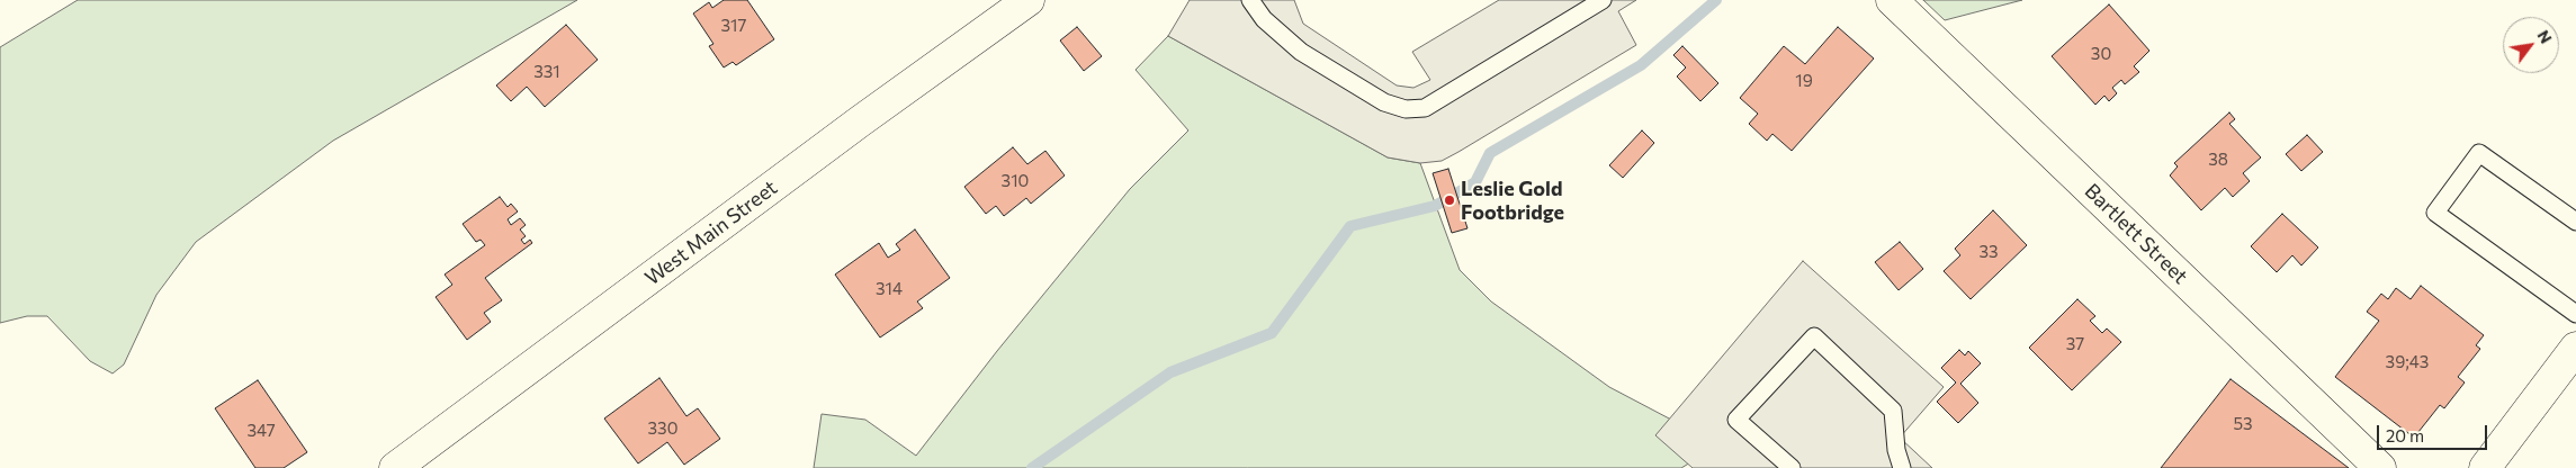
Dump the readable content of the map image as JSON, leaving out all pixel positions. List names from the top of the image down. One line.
{"streets":{"main road":["West Main Street","Bartlett Street"]},"places":["Leslie Gold Footbridge"],"house_numbers":["317","30","331","19","38","310","33","314","37","39;43","53","330","347"],"scale_bar":"20 m","north":"top right"}
